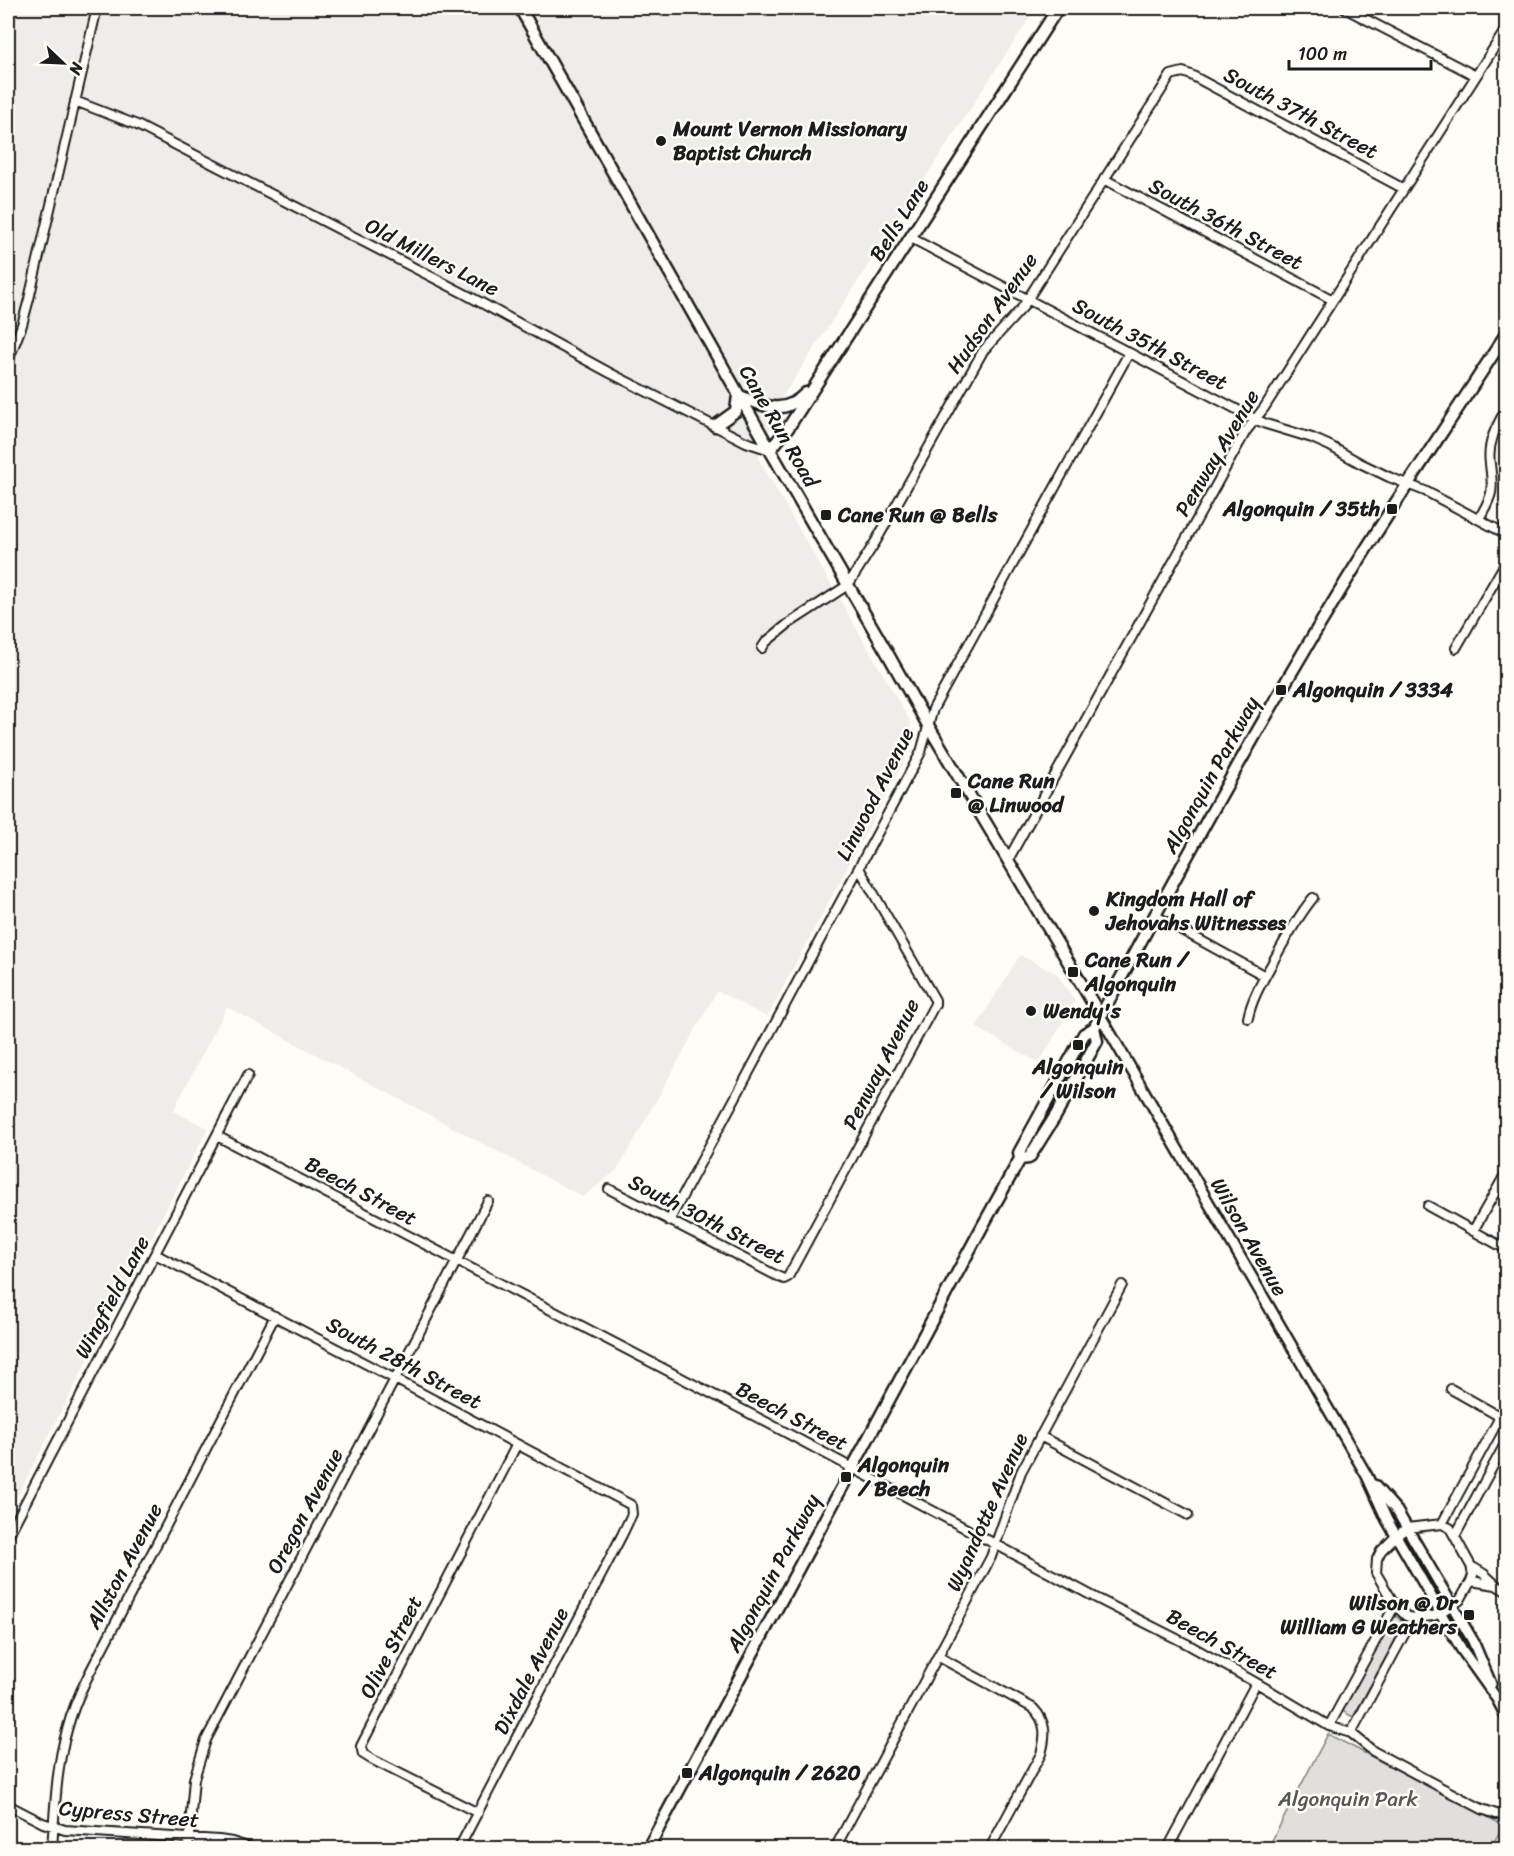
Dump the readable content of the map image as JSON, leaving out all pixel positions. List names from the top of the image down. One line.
{"streets":{"main road":["Bells Lane","Cane Run Road","Algonquin Parkway"],"street":["South 37th Street","South 36th Street","Old Millers Lane","Hudson Avenue","South 35th Street","Penway Avenue","Linwood Avenue","Beech Street","South 30th Street","Wilson Avenue","Wingfield Lane","South 28th Street","Oregon Avenue","Wyandotte Avenue","Allston Avenue","Olive Street","Dixdale Avenue","Cypress Street"]},"crossings":[["South 37th Street","Hudson Avenue"],["South 37th Street","Penway Avenue"],["Bells Lane","Old Millers Lane"],["Bells Lane","South 35th Street"],["Bells Lane","Cane Run Road"],["South 36th Street","Hudson Avenue"],["South 36th Street","Penway Avenue"],["Old Millers Lane","Cane Run Road"],["Hudson Avenue","South 35th Street"],["Hudson Avenue","Cane Run Road"],["South 35th Street","Penway Avenue"],["South 35th Street","Algonquin Parkway"],["South 35th Street","Linwood Avenue"],["Cane Run Road","Penway Avenue"],["Cane Run Road","Algonquin Parkway"],["Cane Run Road","Linwood Avenue"],["Cane Run Road","Wilson Avenue"],["Penway Avenue","Linwood Avenue"],["Penway Avenue","South 30th Street"],["Algonquin Parkway","Beech Street"],["Algonquin Parkway","Wilson Avenue"],["Linwood Avenue","South 30th Street"],["Beech Street","Wingfield Lane"],["Beech Street","Oregon Avenue"],["Beech Street","Wyandotte Avenue"],["Wingfield Lane","South 28th Street"],["South 28th Street","Oregon Avenue"],["South 28th Street","Allston Avenue"],["South 28th Street","Olive Street"],["South 28th Street","Dixdale Avenue"],["Oregon Avenue","Cypress Street"],["Allston Avenue","Cypress Street"],["Olive Street","Dixdale Avenue"]],"parks":["Algonquin Park"],"places":{"other":["Mount Vernon Missionary Baptist Church","Kingdom Hall of Jehovahs Witnesses","Wendy's"],"transit":["Algonquin / 35th","Cane Run @ Bells","Algonquin / 3334","Cane Run @ Linwood","Cane Run / Algonquin","Algonquin / Wilson","Algonquin / Beech","Wilson @ Dr William G Weathers","Algonquin / 2620"]},"scale_bar":"100 m","north":"bottom right"}
